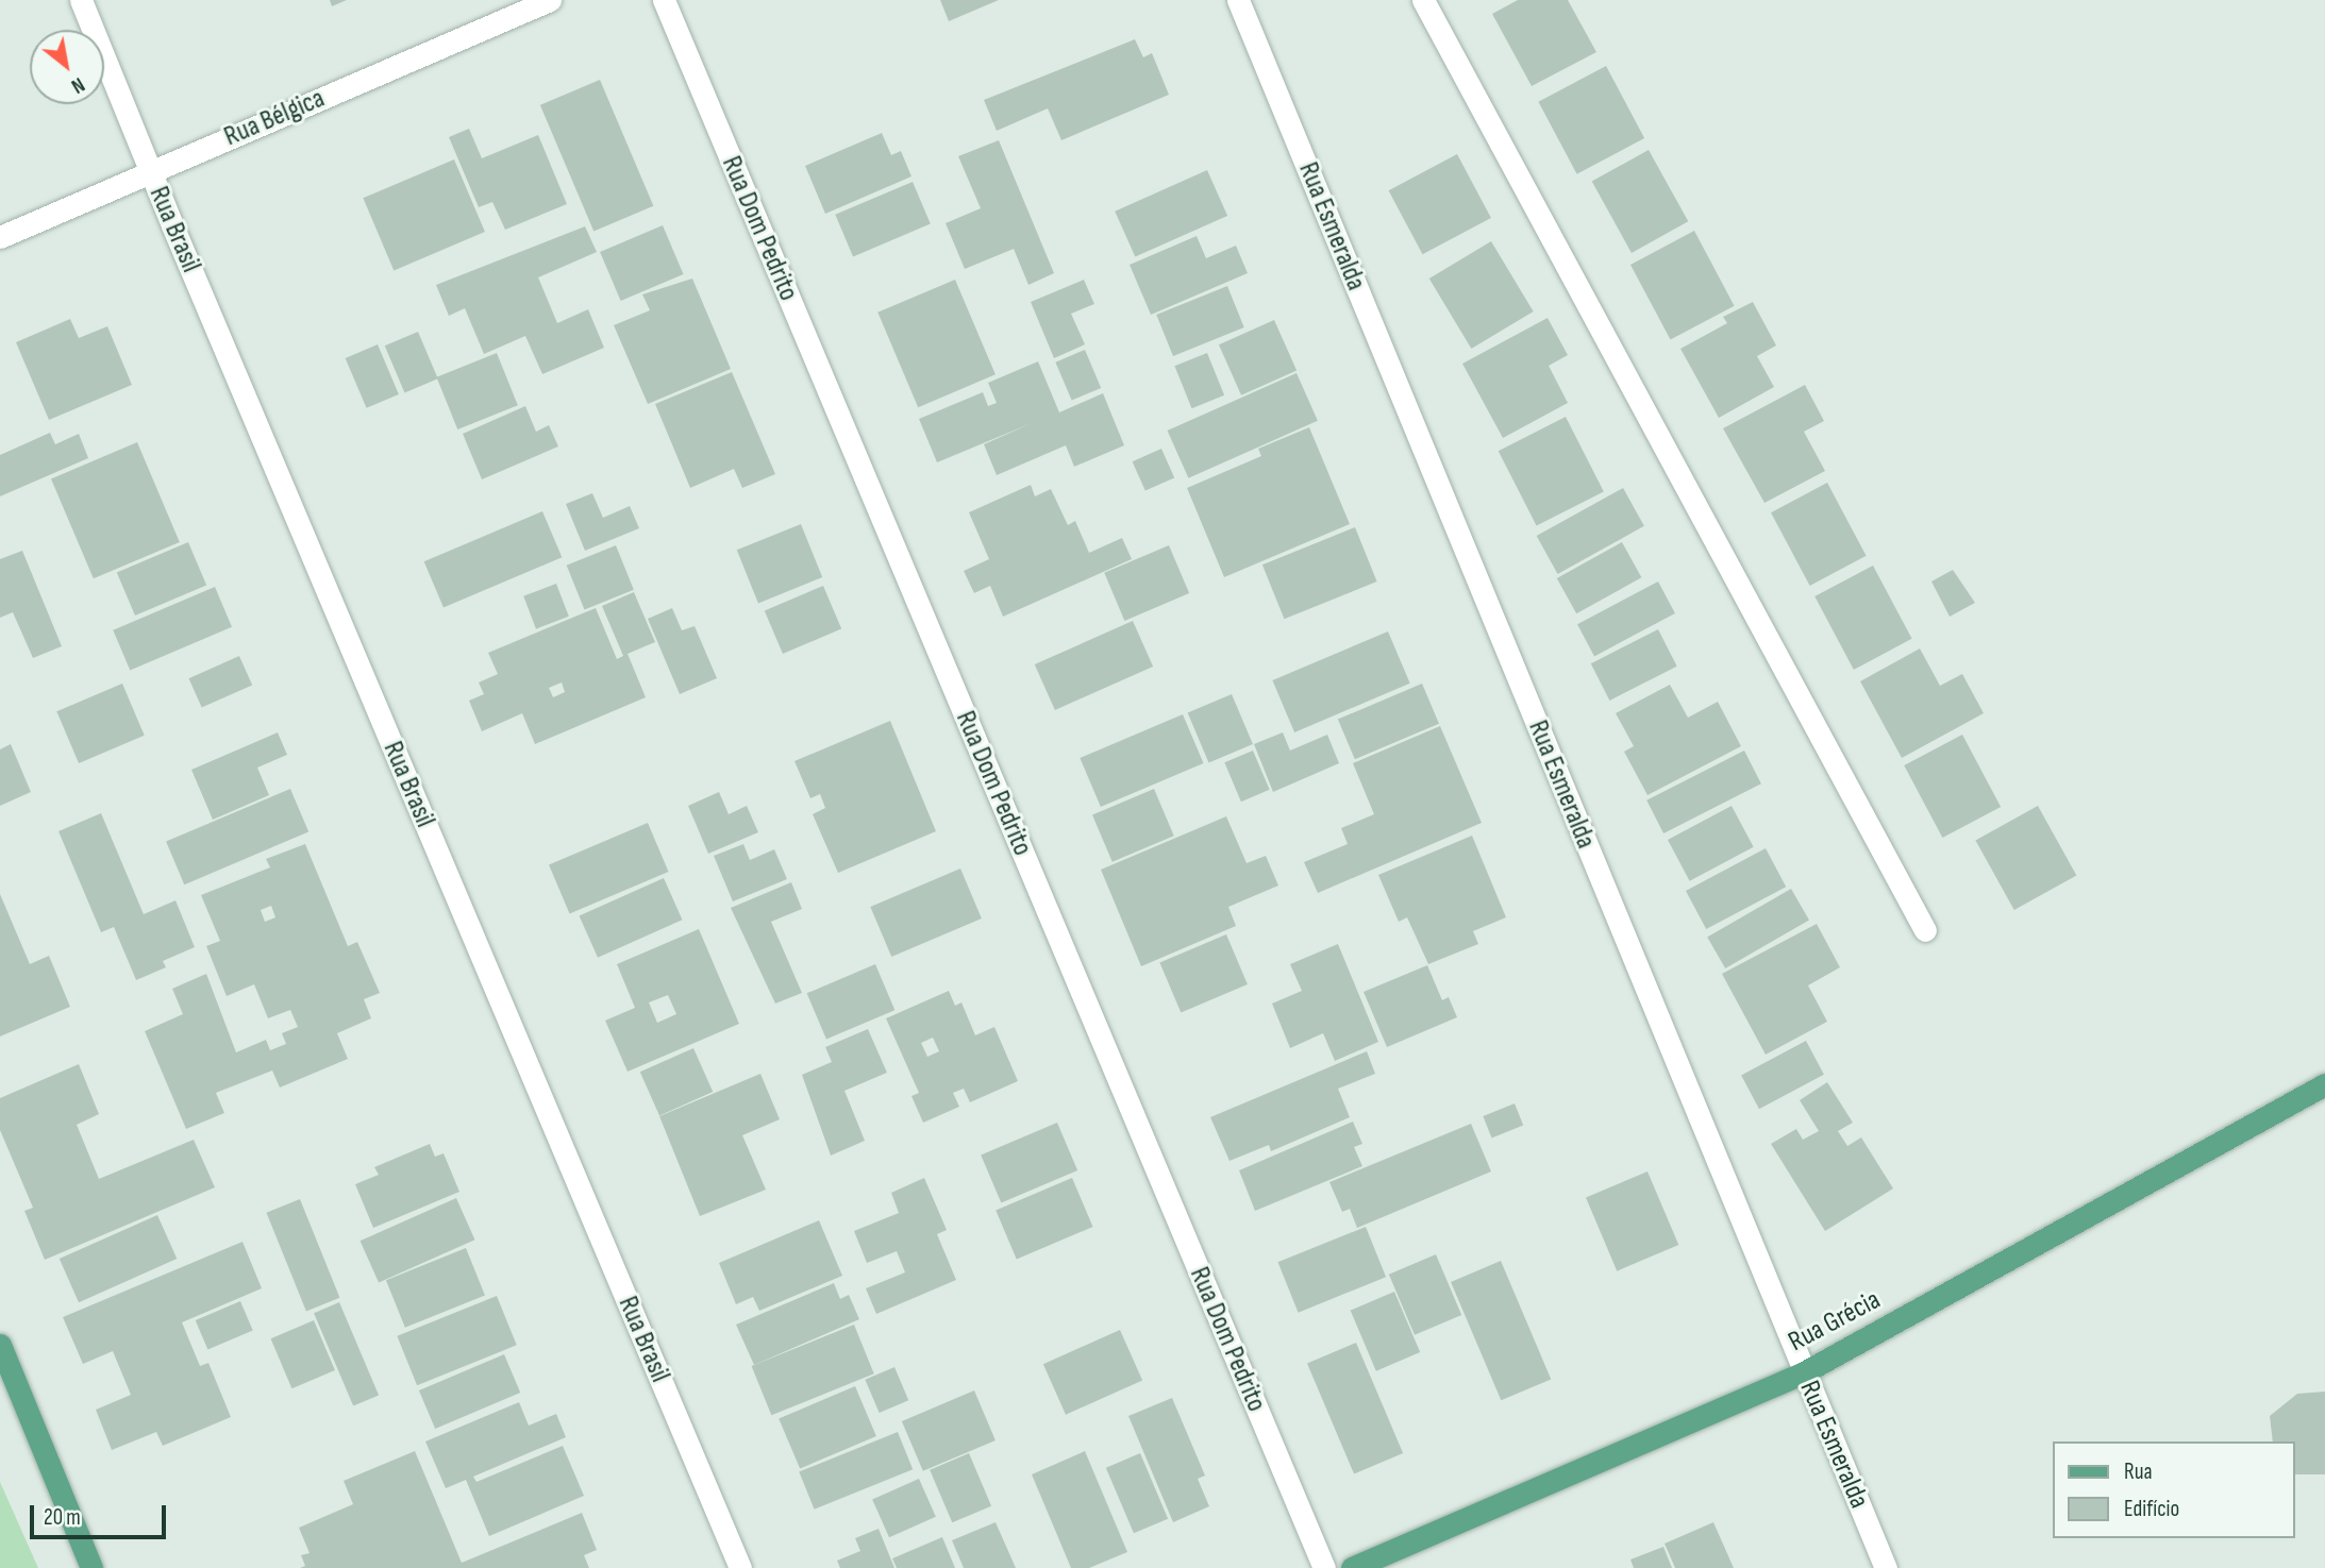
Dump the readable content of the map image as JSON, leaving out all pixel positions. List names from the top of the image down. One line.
{"streets":{"main road":["Rua Grécia"],"street":["Rua Bélgica","Rua Esmeralda","Rua Dom Pedrito","Rua Brasil"]},"crossings":[["Rua Bélgica","Rua Brasil"],["Rua Esmeralda","Rua Grécia"]],"legend":["Rua","Edifício"],"scale_bar":"20 m","north":"bottom right"}
